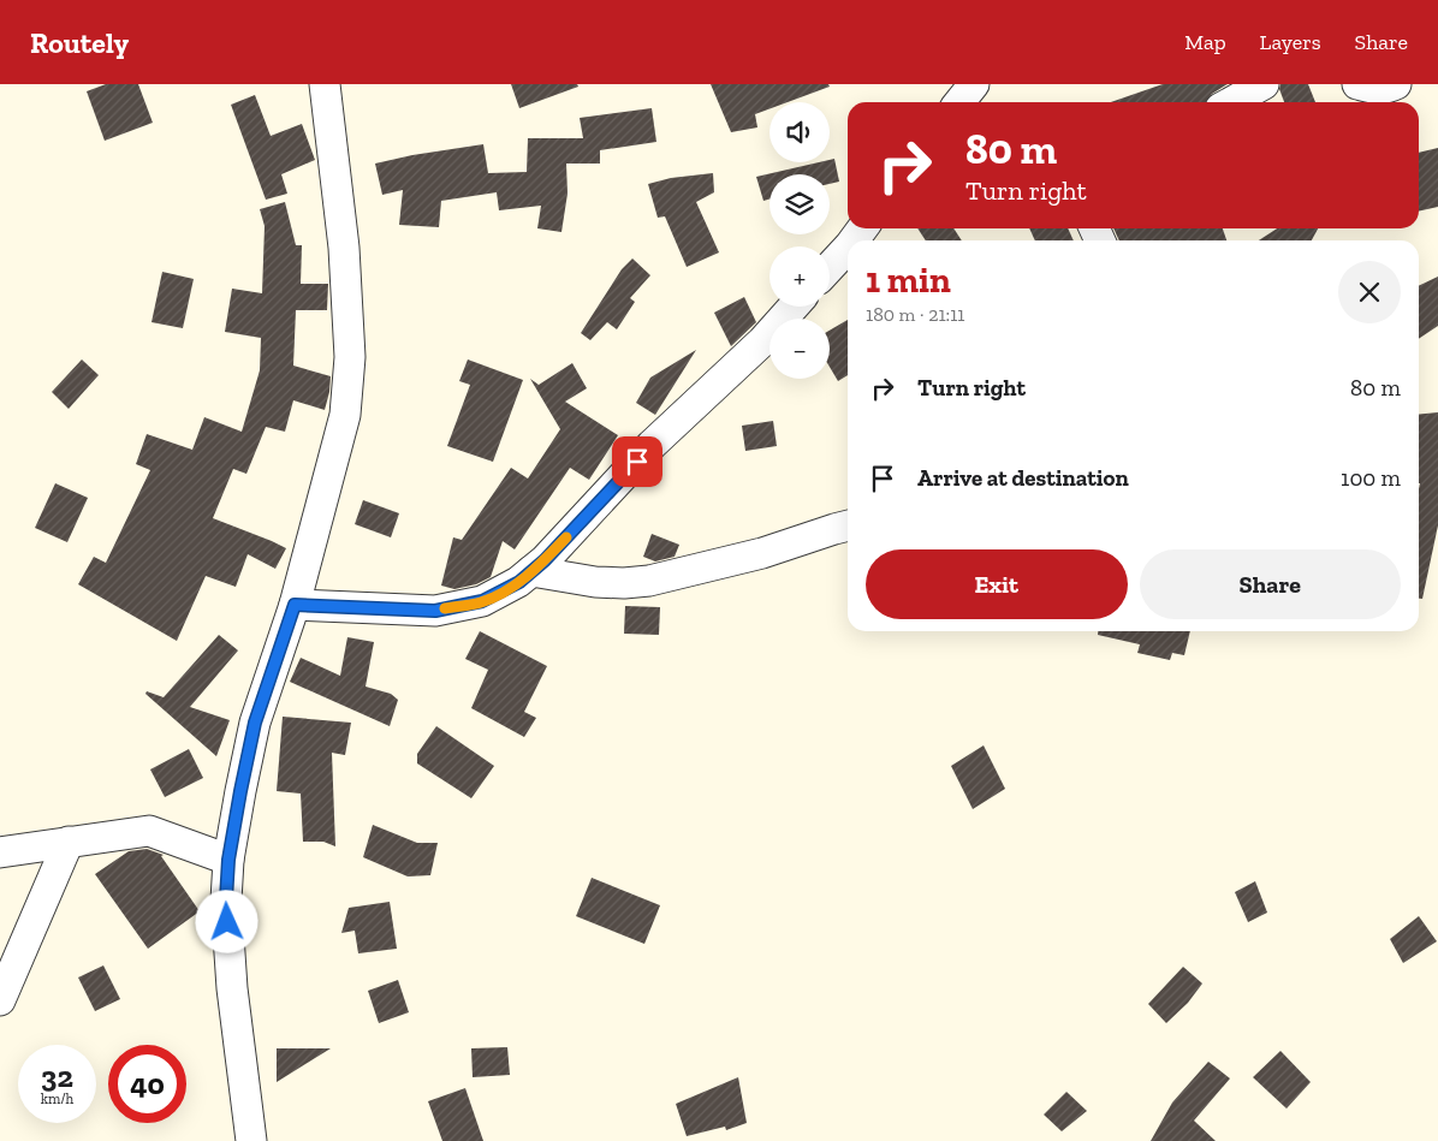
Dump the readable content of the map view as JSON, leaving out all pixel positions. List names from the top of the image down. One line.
{"page":{"header":"Routely","nav":["Map","Layers","Share"],"map_buttons":["+","−"],"turn":["80 m","Turn right"],"heading":["1 min","180 m · 21:11"],"list":[{"name":"Turn right","value":"80 m"},{"name":"Arrive at destination","value":"100 m"}],"buttons":["Exit","Share"],"speed":"32 km/h","limit":"40"}}
